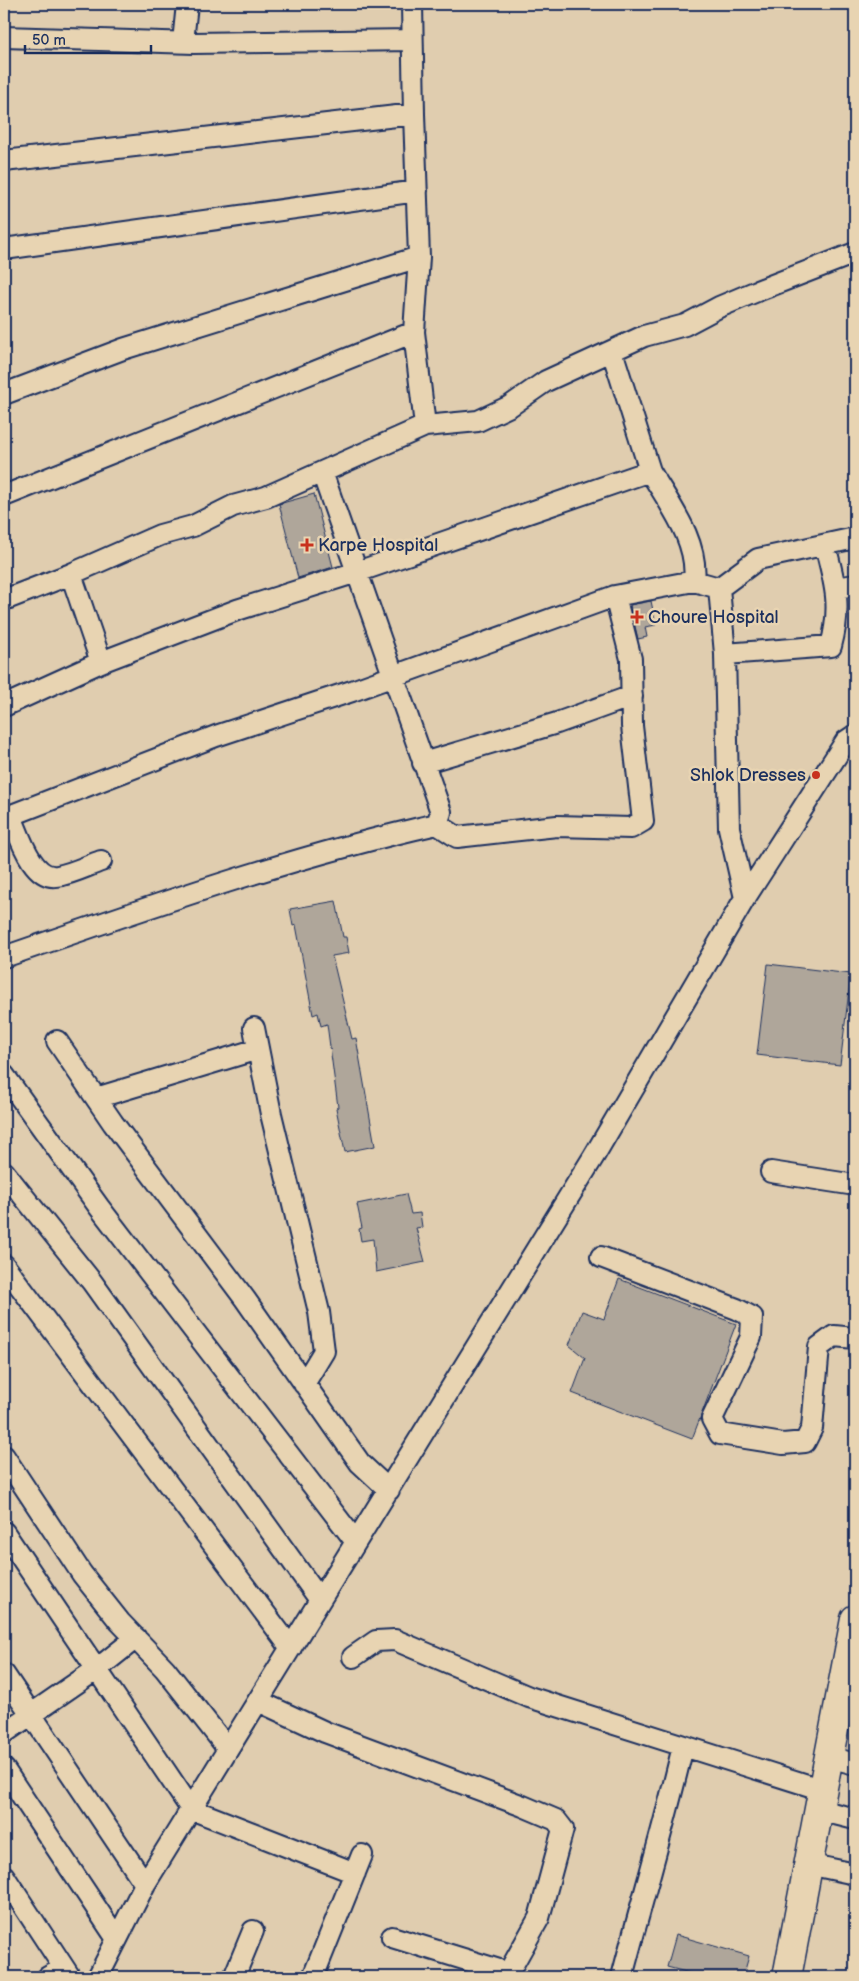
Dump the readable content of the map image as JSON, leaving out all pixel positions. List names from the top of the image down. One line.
{"places":{"health":["Karpe Hospital","Choure Hospital"],"other":["Shlok Dresses"]},"scale_bar":"50 m"}
